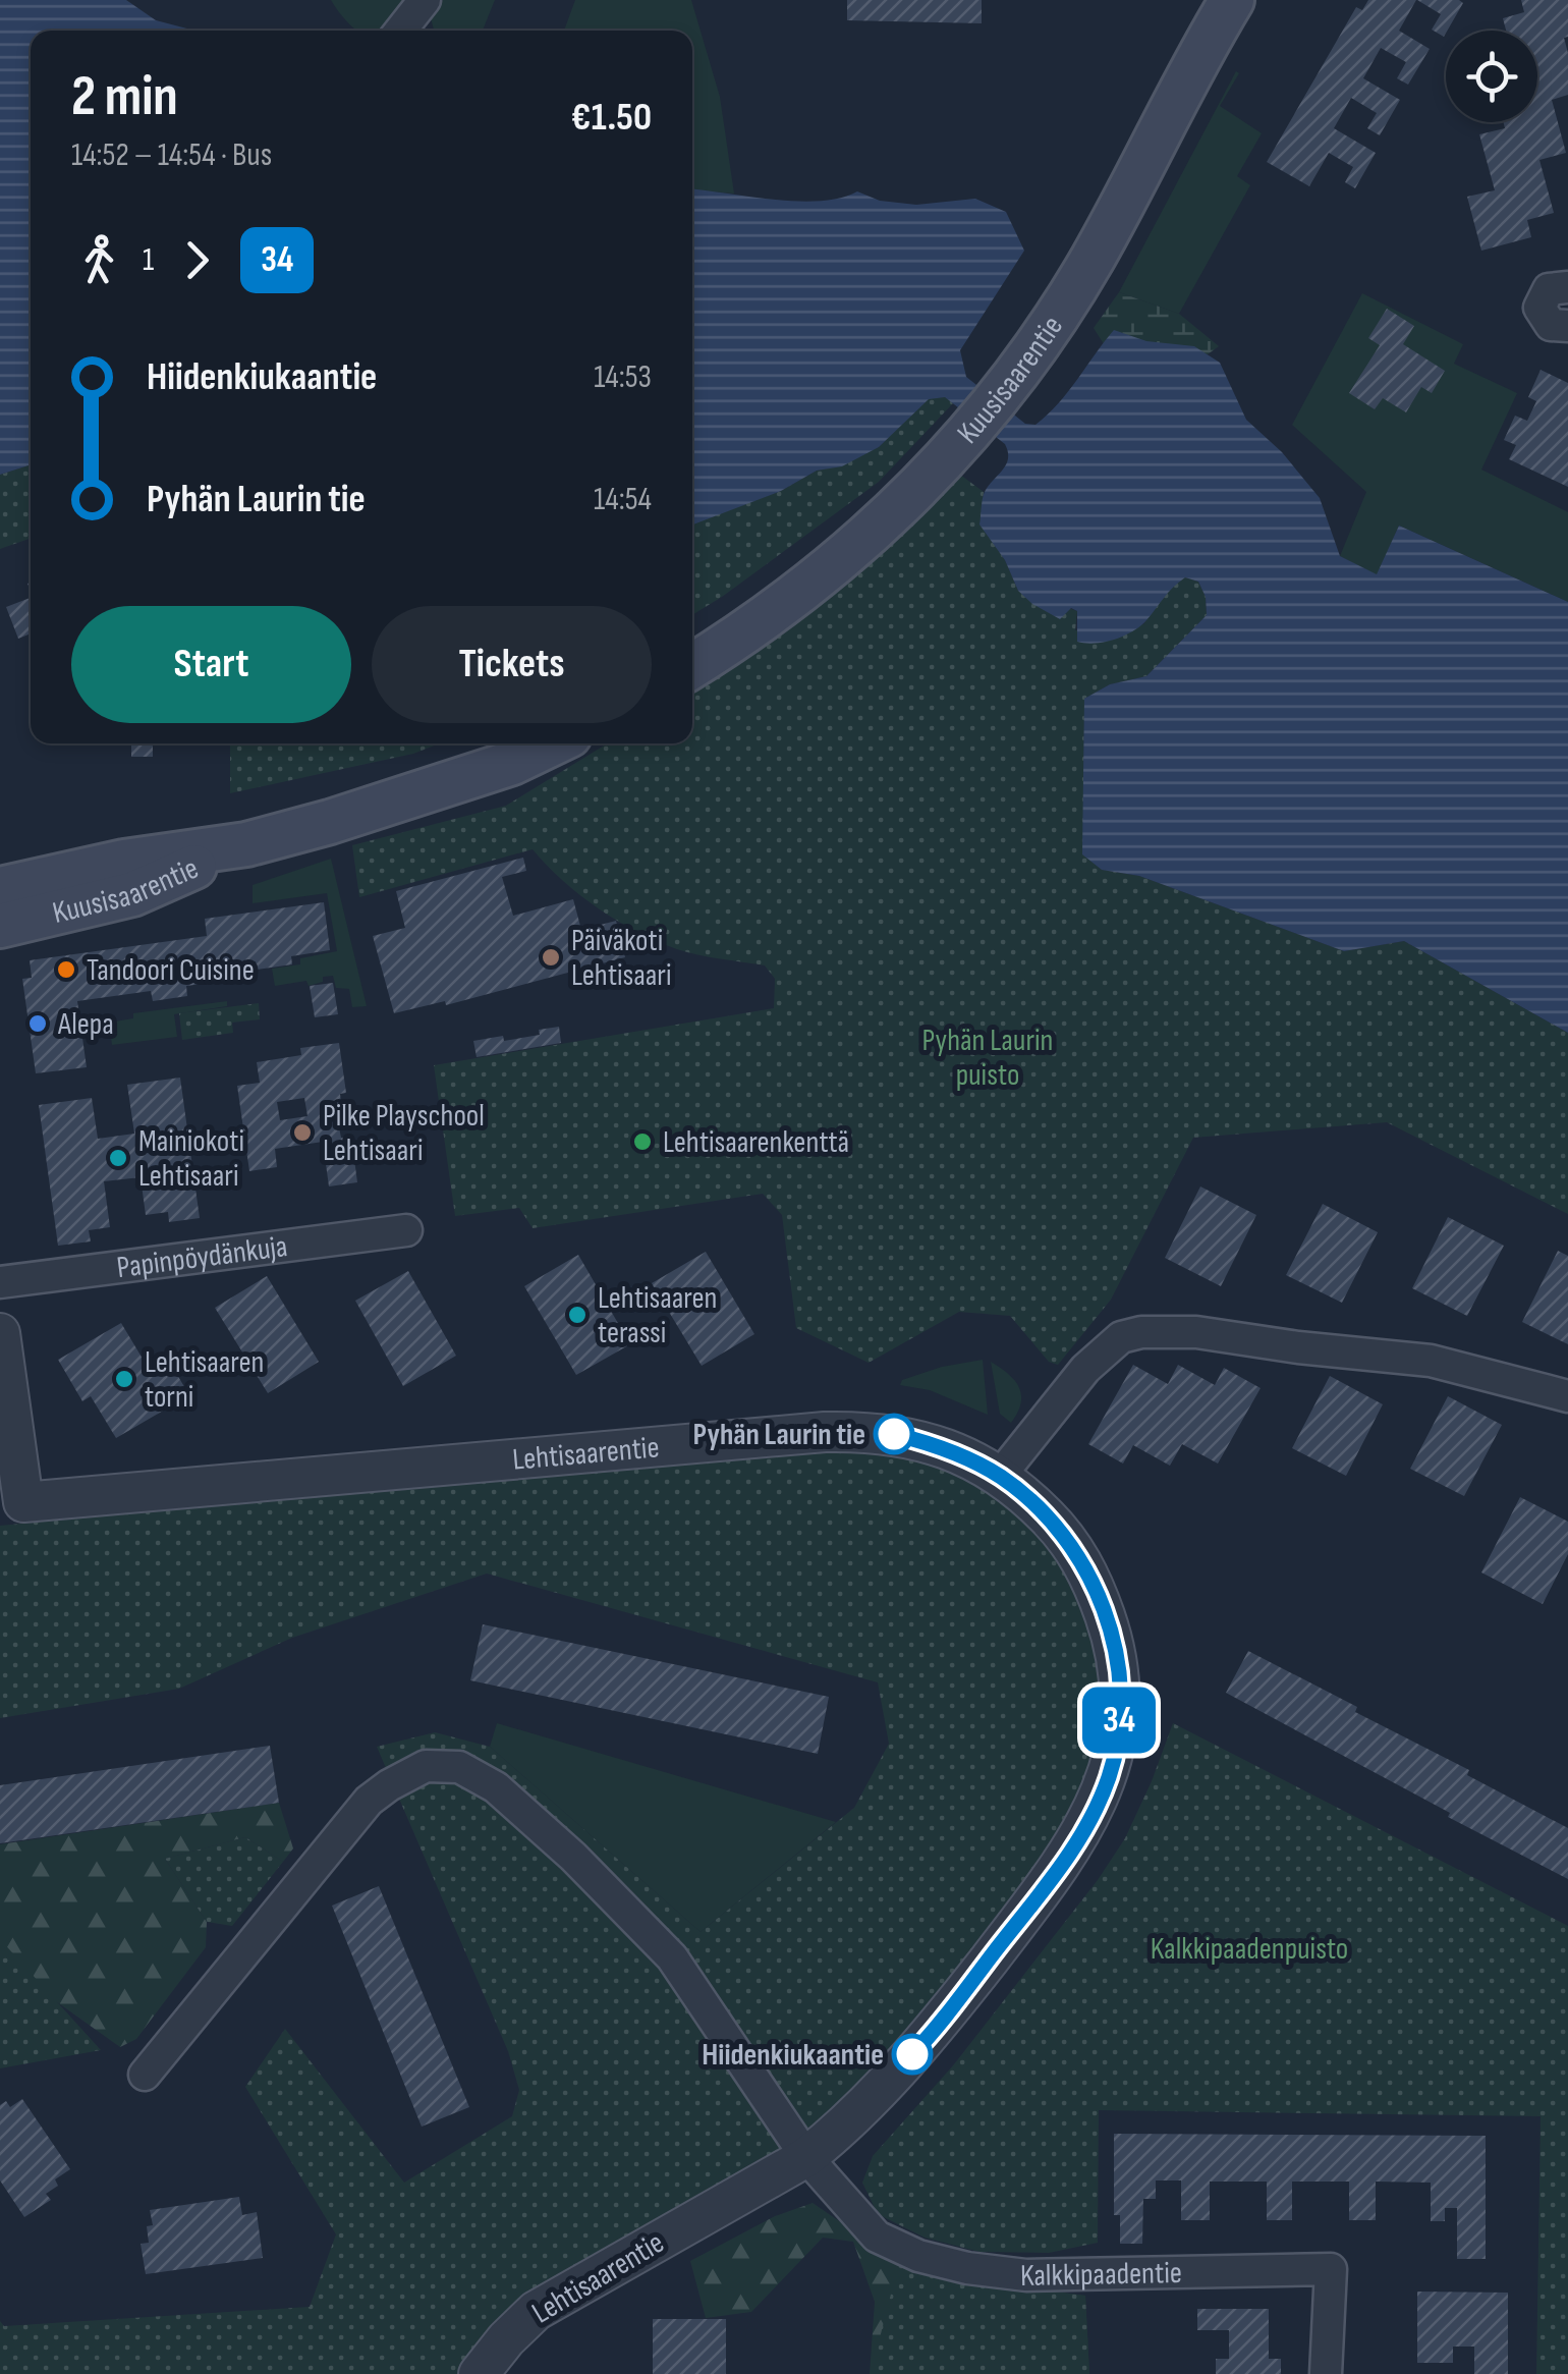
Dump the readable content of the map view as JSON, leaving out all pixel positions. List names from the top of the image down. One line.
{"streets":{"main road":["Kuusisaarentie"],"street":["Papinpöydänkuja","Lehtisaarentie","Kalkkipaadentie"]},"crossings":[["Lehtisaarentie","Kalkkipaadentie"]],"parks":["Pyhän Laurin puisto","Kalkkipaadenpuisto"],"places":["Päiväkoti Lehtisaari","Tandoori Cuisine","Alepa","Pilke Playschool Lehtisaari","Lehtisaarenkenttä","Mainiokoti Lehtisaari","Lehtisaaren terassi","Lehtisaaren torni","Pyhän Laurin tie","Hiidenkiukaantie"],"lines":["bus line 34"],"page":{"on_map":"34","heading":["2 min","14:52 – 14:54 · Bus","€1.50"],"legs":["1","34"],"list":[{"name":"Hiidenkiukaantie","value":"14:53"},{"name":"Pyhän Laurin tie","value":"14:54"}],"buttons":["Start","Tickets"]}}
